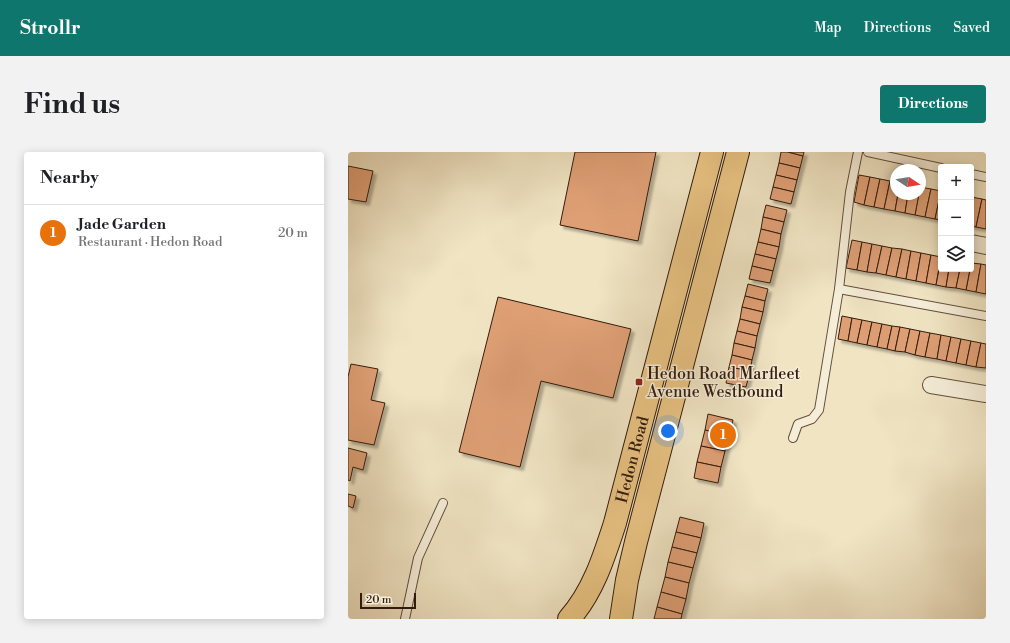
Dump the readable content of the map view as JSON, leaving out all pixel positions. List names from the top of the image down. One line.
{"streets":{"highway":["Hedon Road"]},"places":{"transit":["Hedon Road Marfleet Avenue Westbound"]},"scale_bar":"20 m","north":"right","page":{"header":"Strollr","nav":["Map","Directions","Saved"],"buttons":"Directions","title":"Find us","heading":"Nearby","map_buttons":["+","−"],"list":[{"mark":"1","name":"Jade Garden","note":"Restaurant · Hedon Road","value":"20 m"}],"pins":"1","scale":"20 m"}}
